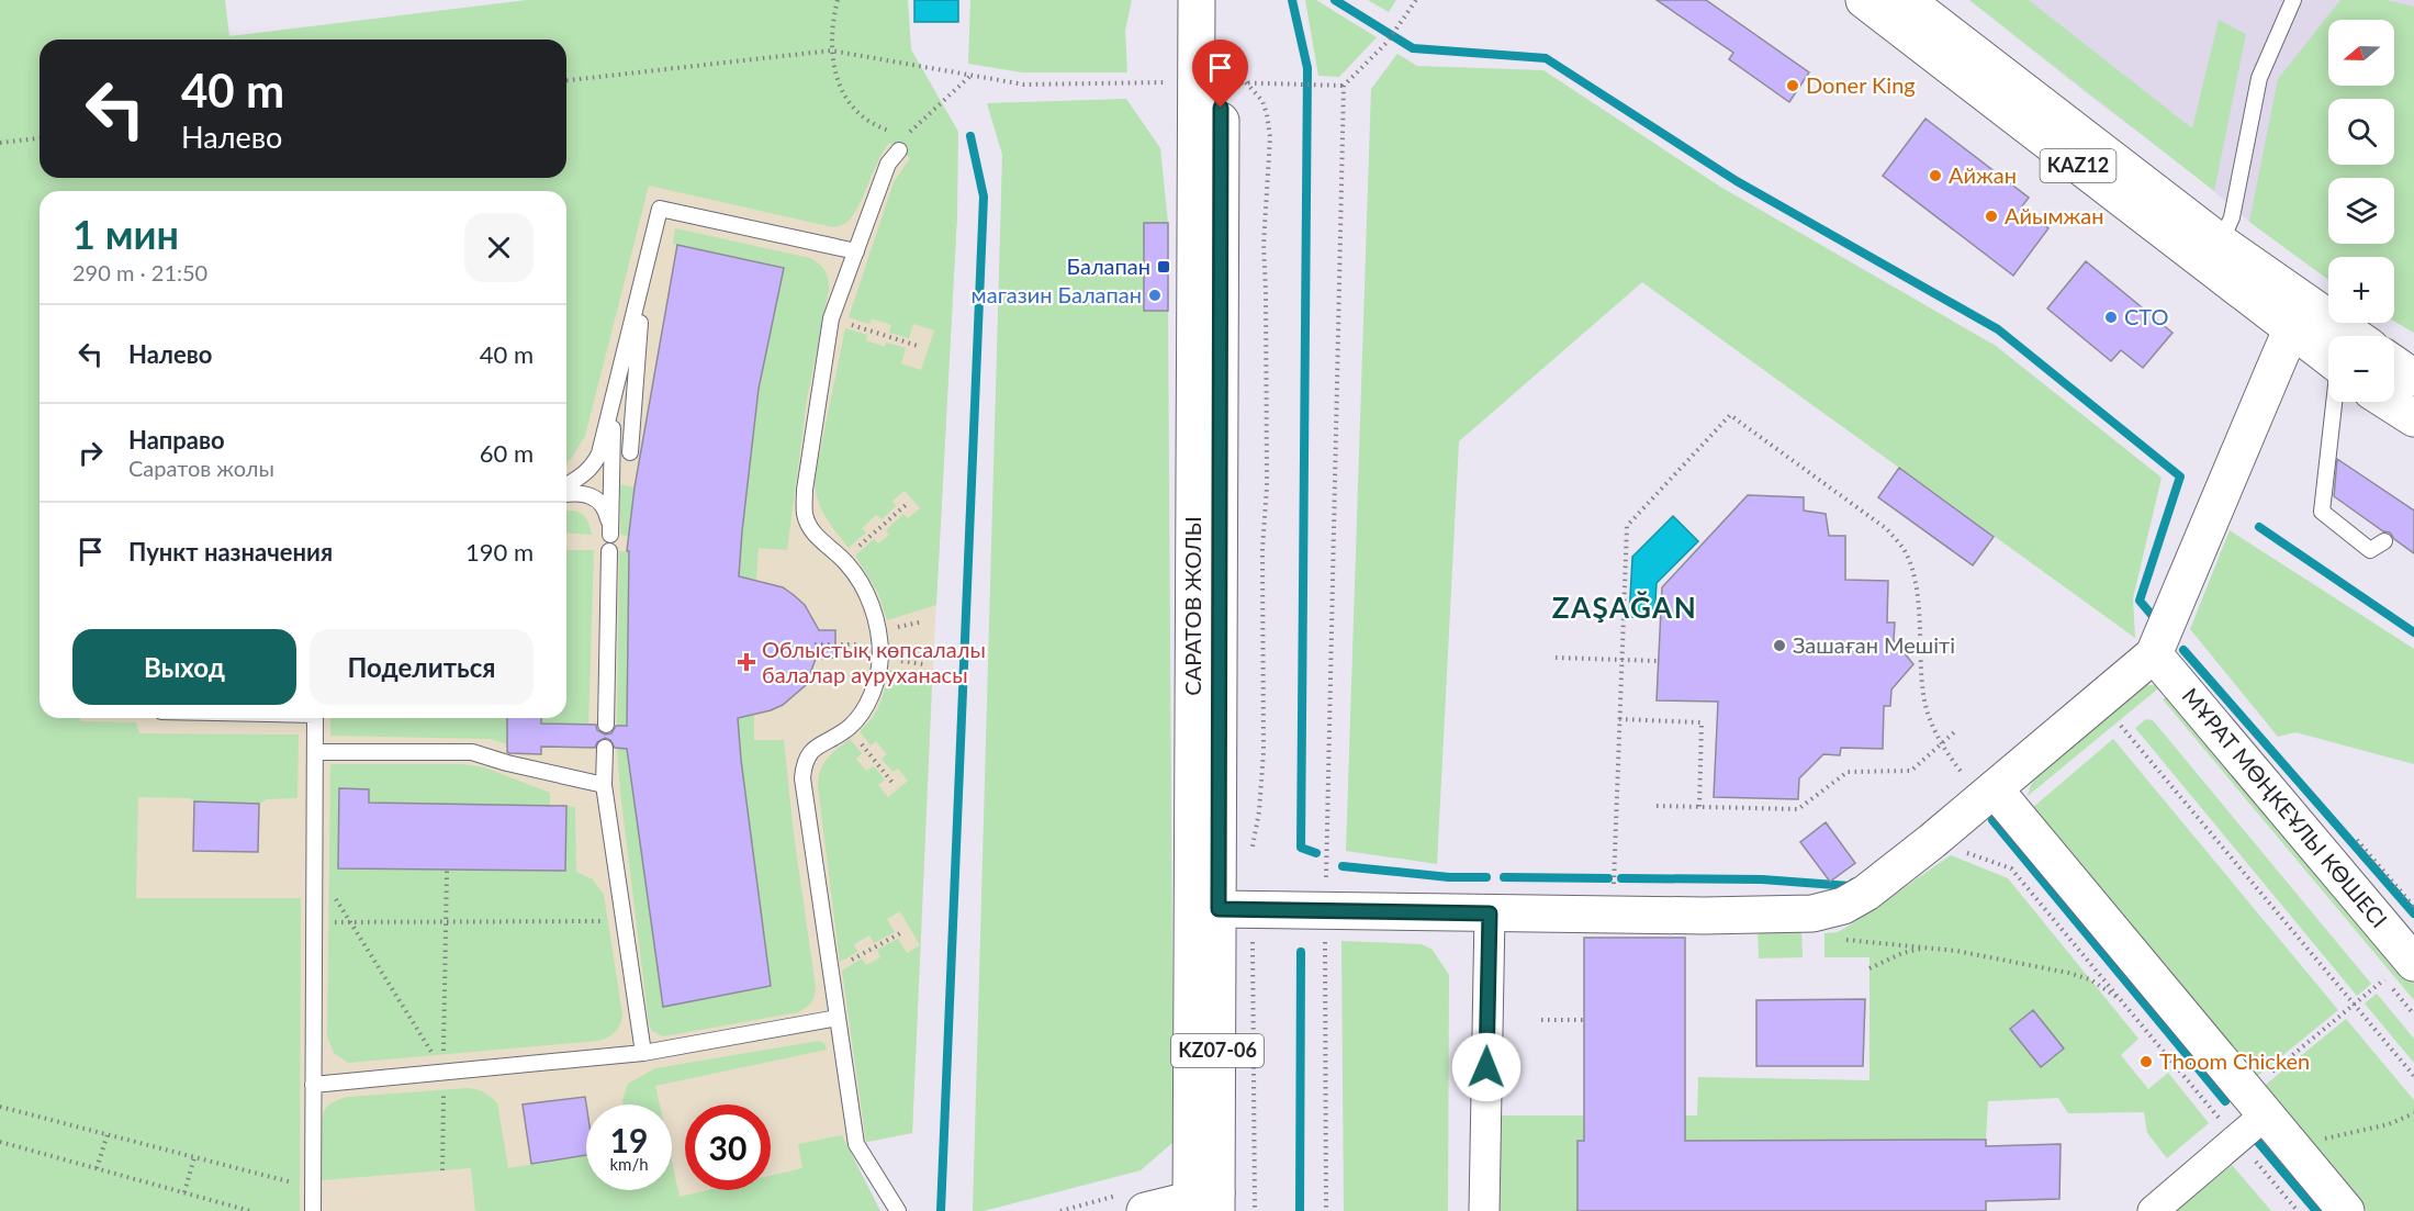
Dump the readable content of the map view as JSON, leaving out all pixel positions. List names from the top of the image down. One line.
{"streets":{"main road":["KAZ12","САРАТОВ ЖОЛЫ","МҰРАТ МӨҢКЕҰЛЫ КӨШЕСІ","KZ07-06"]},"districts":["ZAŞAĞAN"],"places":{"other":["Doner King","Айжан","Айымжан","магазин Балапан","СТО","Зашаған Мешіті","Thoom Chicken"],"transit":["Балапан"],"health":["Облыстық көпсалалы балалар ауруханасы"]},"north":"left","page":{"map_buttons":["+","−"],"turn":["40 m","Налево"],"heading":["1 мин","290 m · 21:50"],"list":[{"name":"Налево","value":"40 m"},{"name":"Направо","note":"Саратов жолы","value":"60 m"},{"name":"Пункт назначения","value":"190 m"}],"buttons":["Выход","Поделиться"],"speed":"19 km/h","limit":"30"}}
